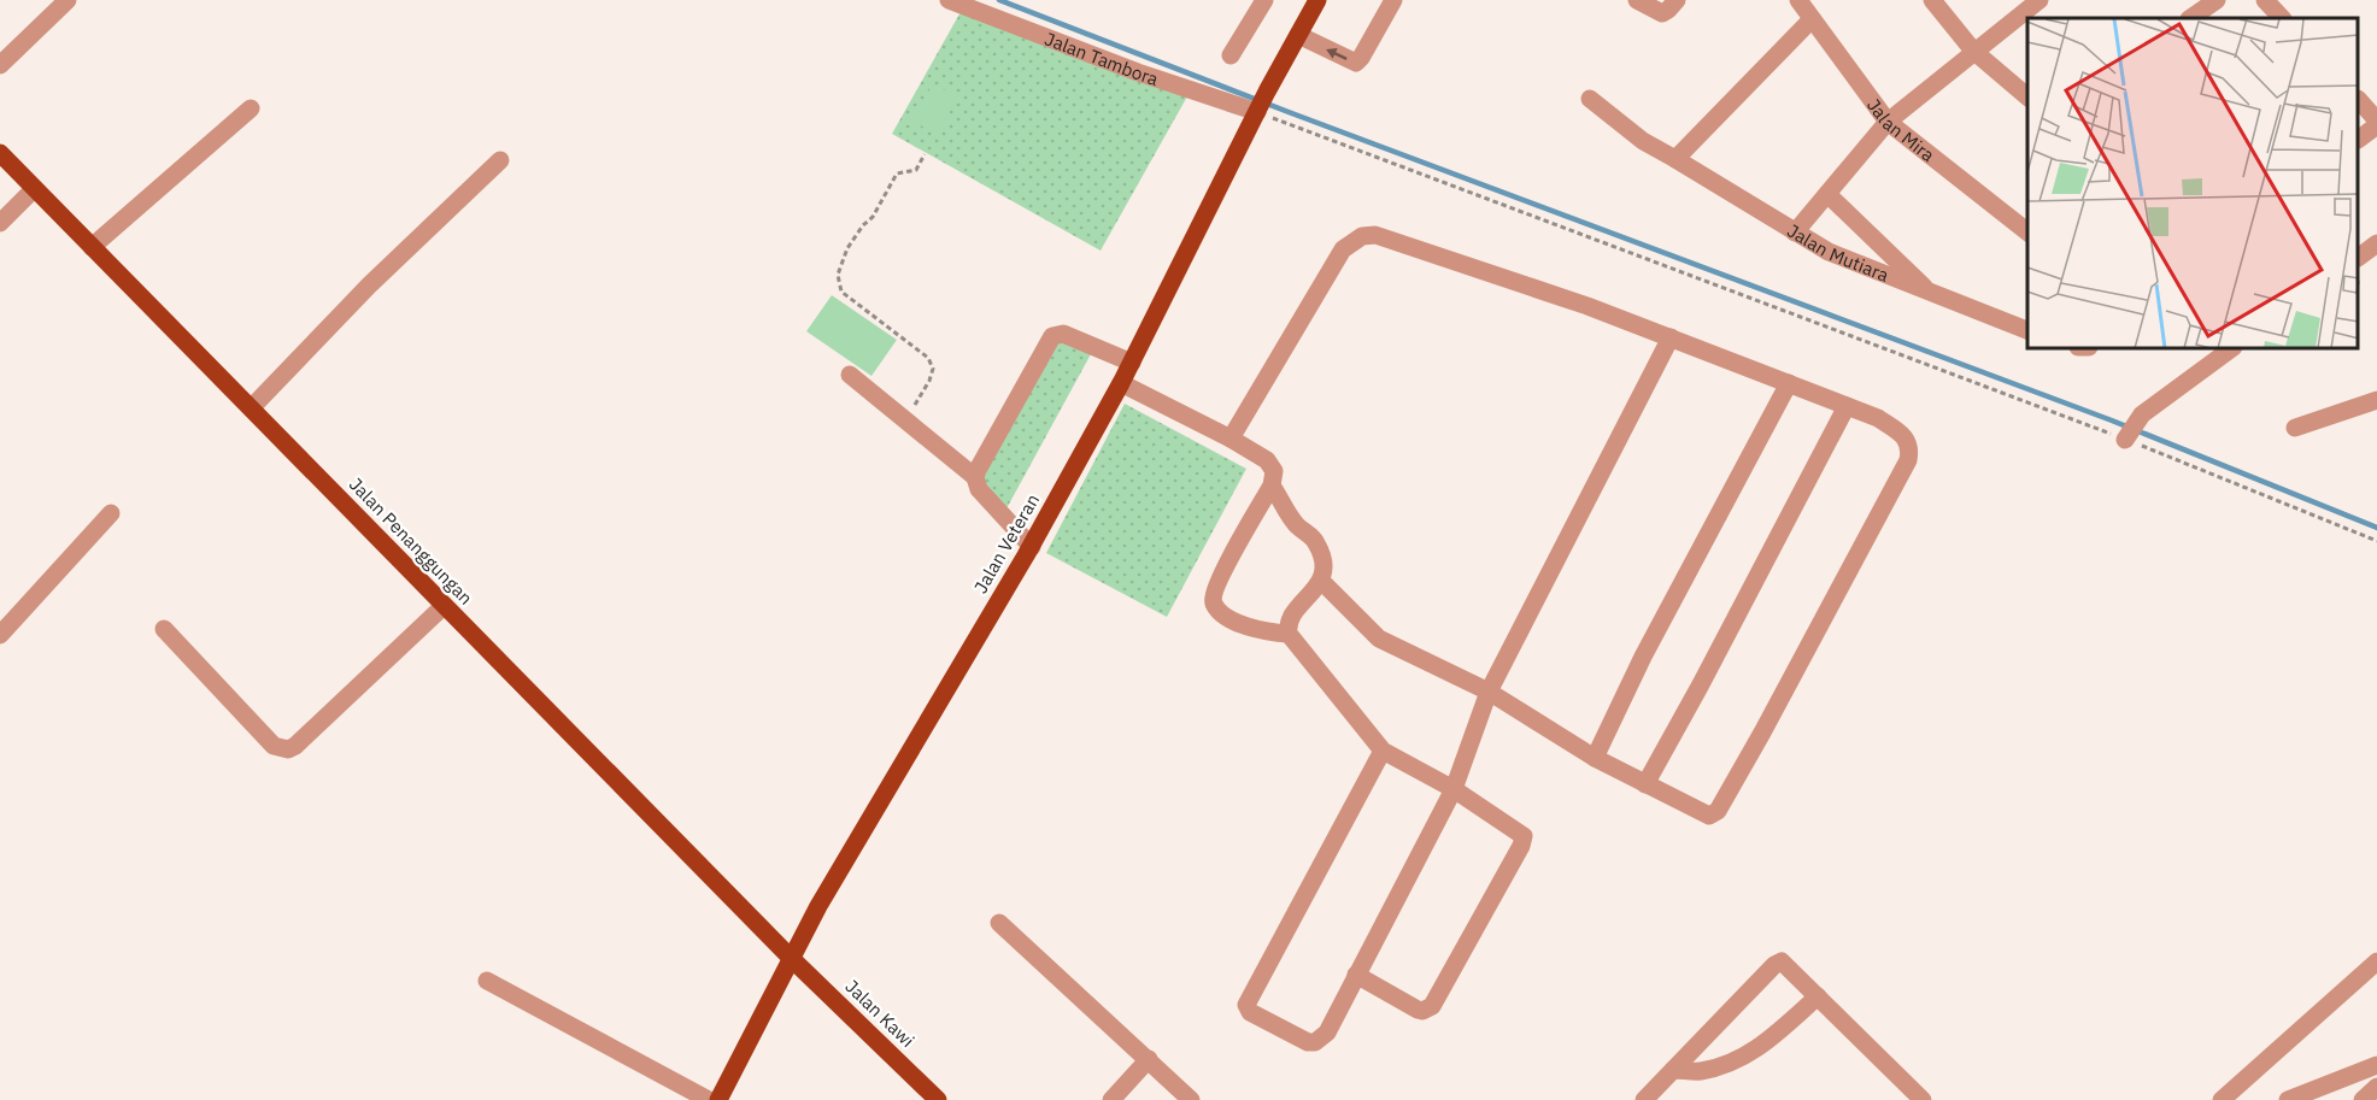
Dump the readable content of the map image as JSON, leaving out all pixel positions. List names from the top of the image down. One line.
{"streets":{"main road":["Jalan Penanggungan","Jalan Veteran","Jalan Kawi"],"street":["Jalan Tambora","Jalan Mira","Jalan Mutiara"]},"crossings":[["Jalan Tambora","Jalan Veteran"],["Jalan Mira","Jalan Mutiara"],["Jalan Penanggungan","Jalan Veteran"],["Jalan Penanggungan","Jalan Kawi"],["Jalan Veteran","Jalan Kawi"]]}
